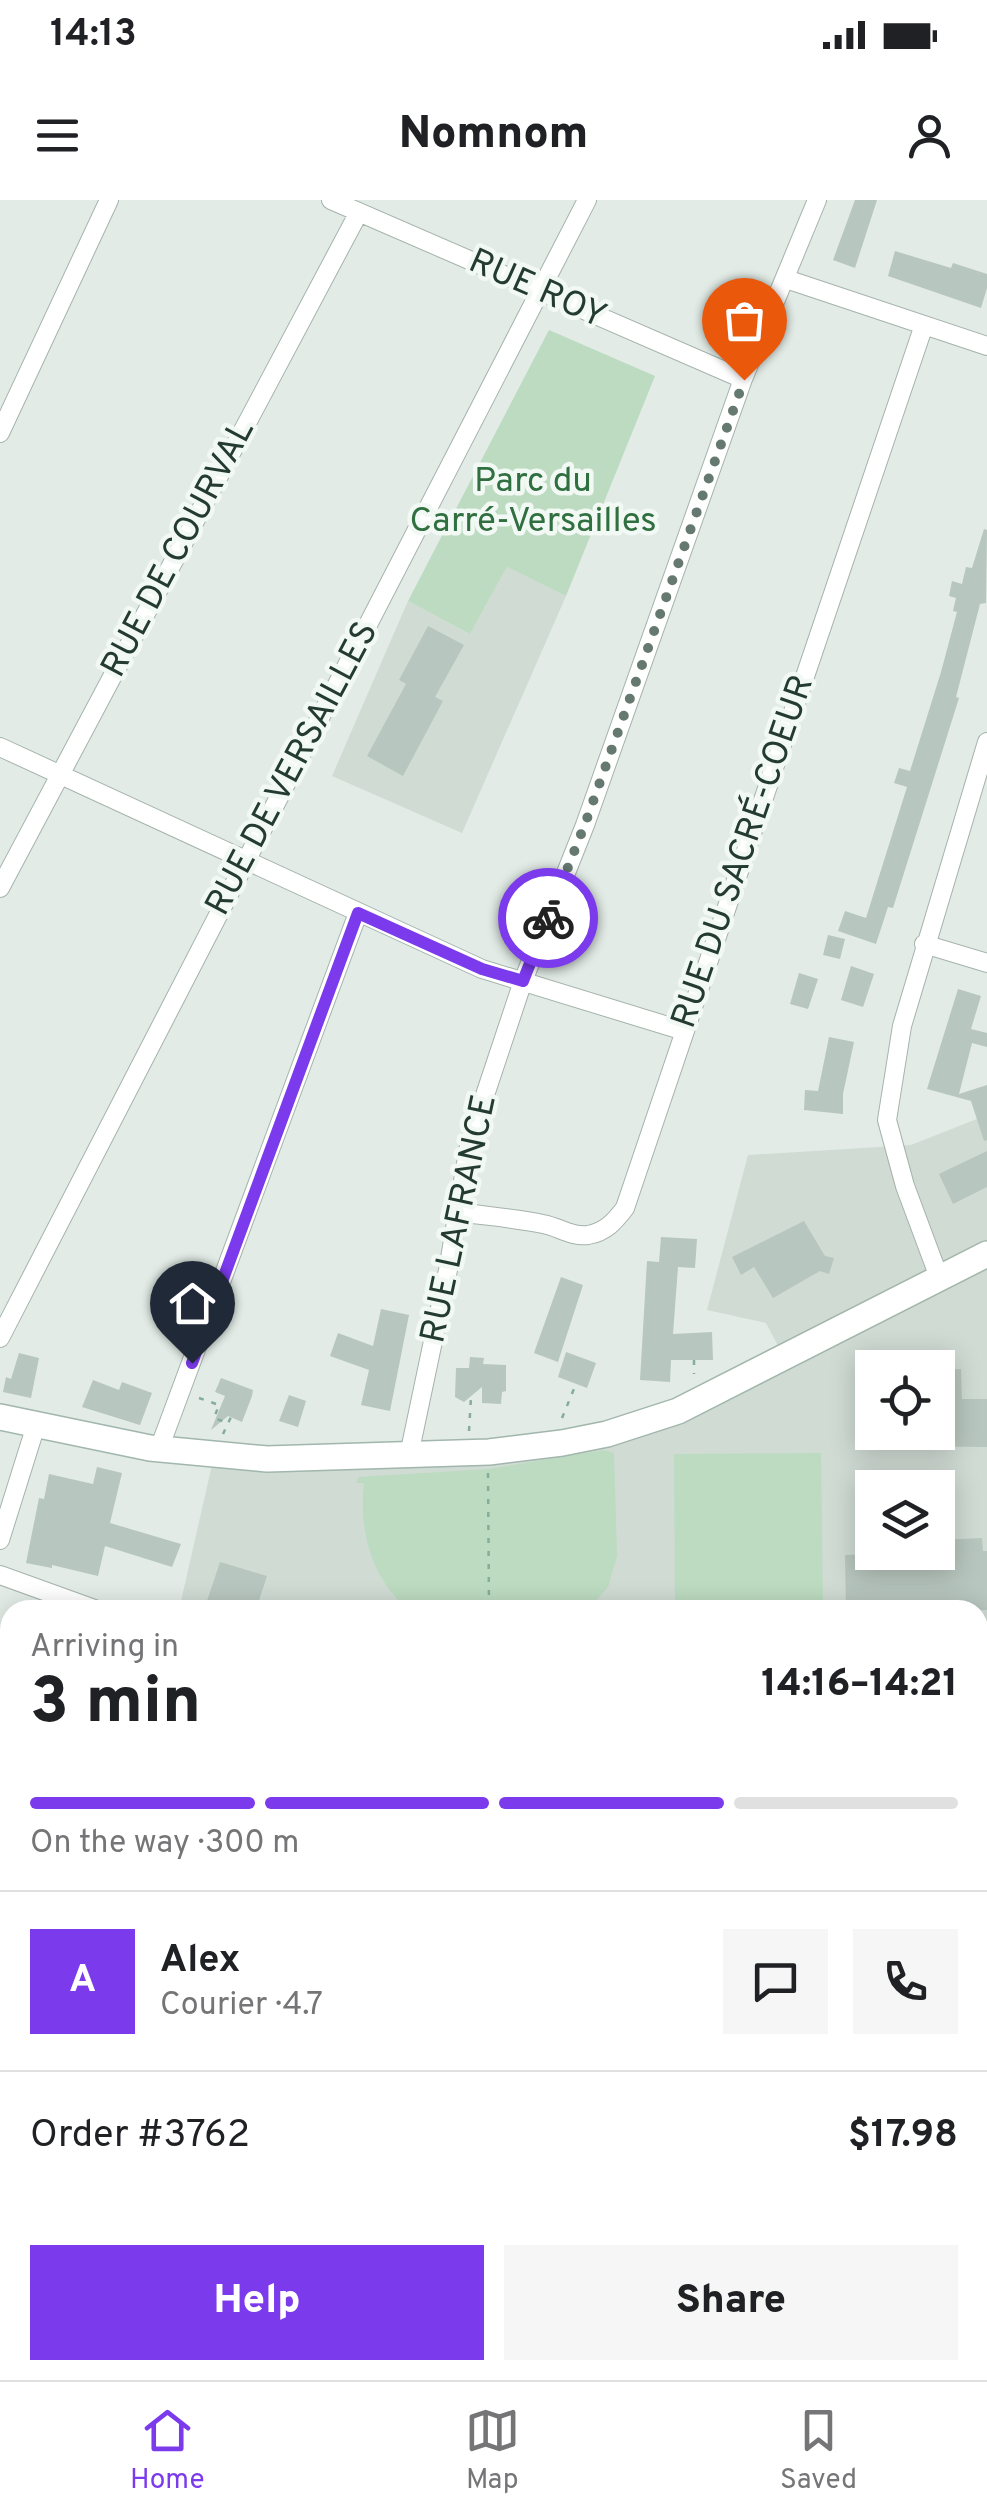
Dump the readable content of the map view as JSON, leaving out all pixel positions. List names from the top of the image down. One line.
{"streets":{"street":["RUE ROY","RUE DE COURVAL","RUE DE VERSAILLES","RUE DU SACRÉ-COEUR","RUE LAFRANCE"]},"crossings":[["RUE ROY","RUE DE COURVAL"],["RUE ROY","RUE DE VERSAILLES"],["RUE ROY","RUE LAFRANCE"],["RUE DU SACRÉ-COEUR","RUE LAFRANCE"]],"parks":["Parc du Carré-Versailles"],"page":{"status":"14:13","header":"Nomnom","heading":["3 min","Arriving in","14:16–14:21"],"panel":["Alex","Courier · 4.7","Order #3762","$17.98"],"bar":"On the way · 300 m","round":"A","buttons":["Help","Share"],"tabs":["Home","Map","Saved"]}}
